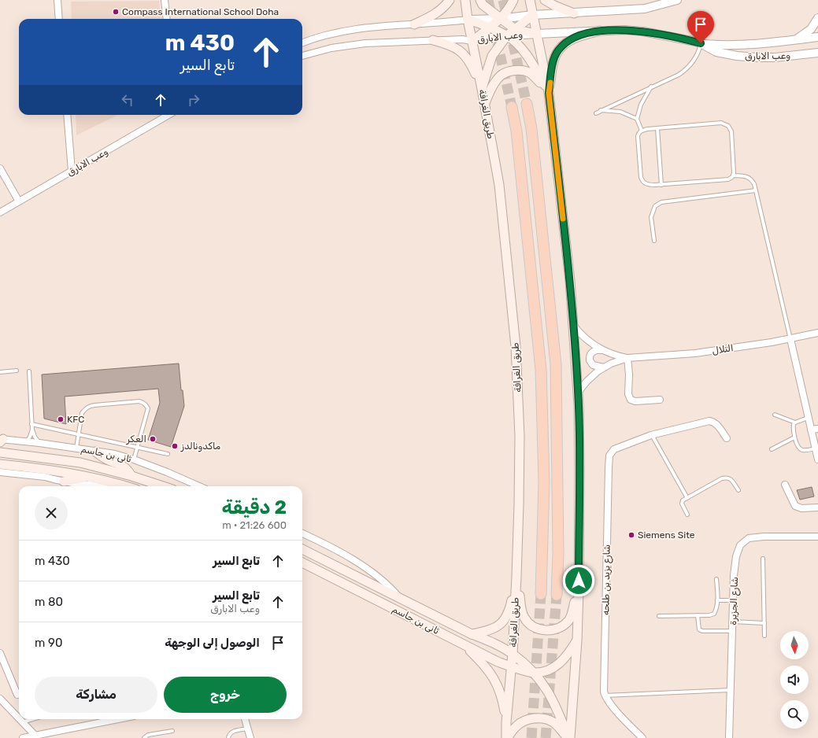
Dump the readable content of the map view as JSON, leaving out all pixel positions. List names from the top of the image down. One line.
{"streets":{"main road":["طريق الغرافة","ثانى بن جاسم"],"street":["وعب الابارق","التلال","شارع يزيد بن طلحه","شارع الجزيرة"]},"crossings":[["وعب الابارق","طريق الغرافة"],["طريق الغرافة","ثانى بن جاسم"]],"places":["Compass International School Doha","KFC","العكر","ماكدونالدز","Siemens Site"],"north":"bottom","page":{"turn":["430 m","تابع السير"],"heading":["2 دقيقة","600 m · 21:26"],"list":[{"name":"تابع السير","value":"430 m"},{"name":"تابع السير","note":"وعب الابارق","value":"80 m"},{"name":"الوصول إلى الوجهة","value":"90 m"}],"buttons":["خروج","مشاركة"]}}
